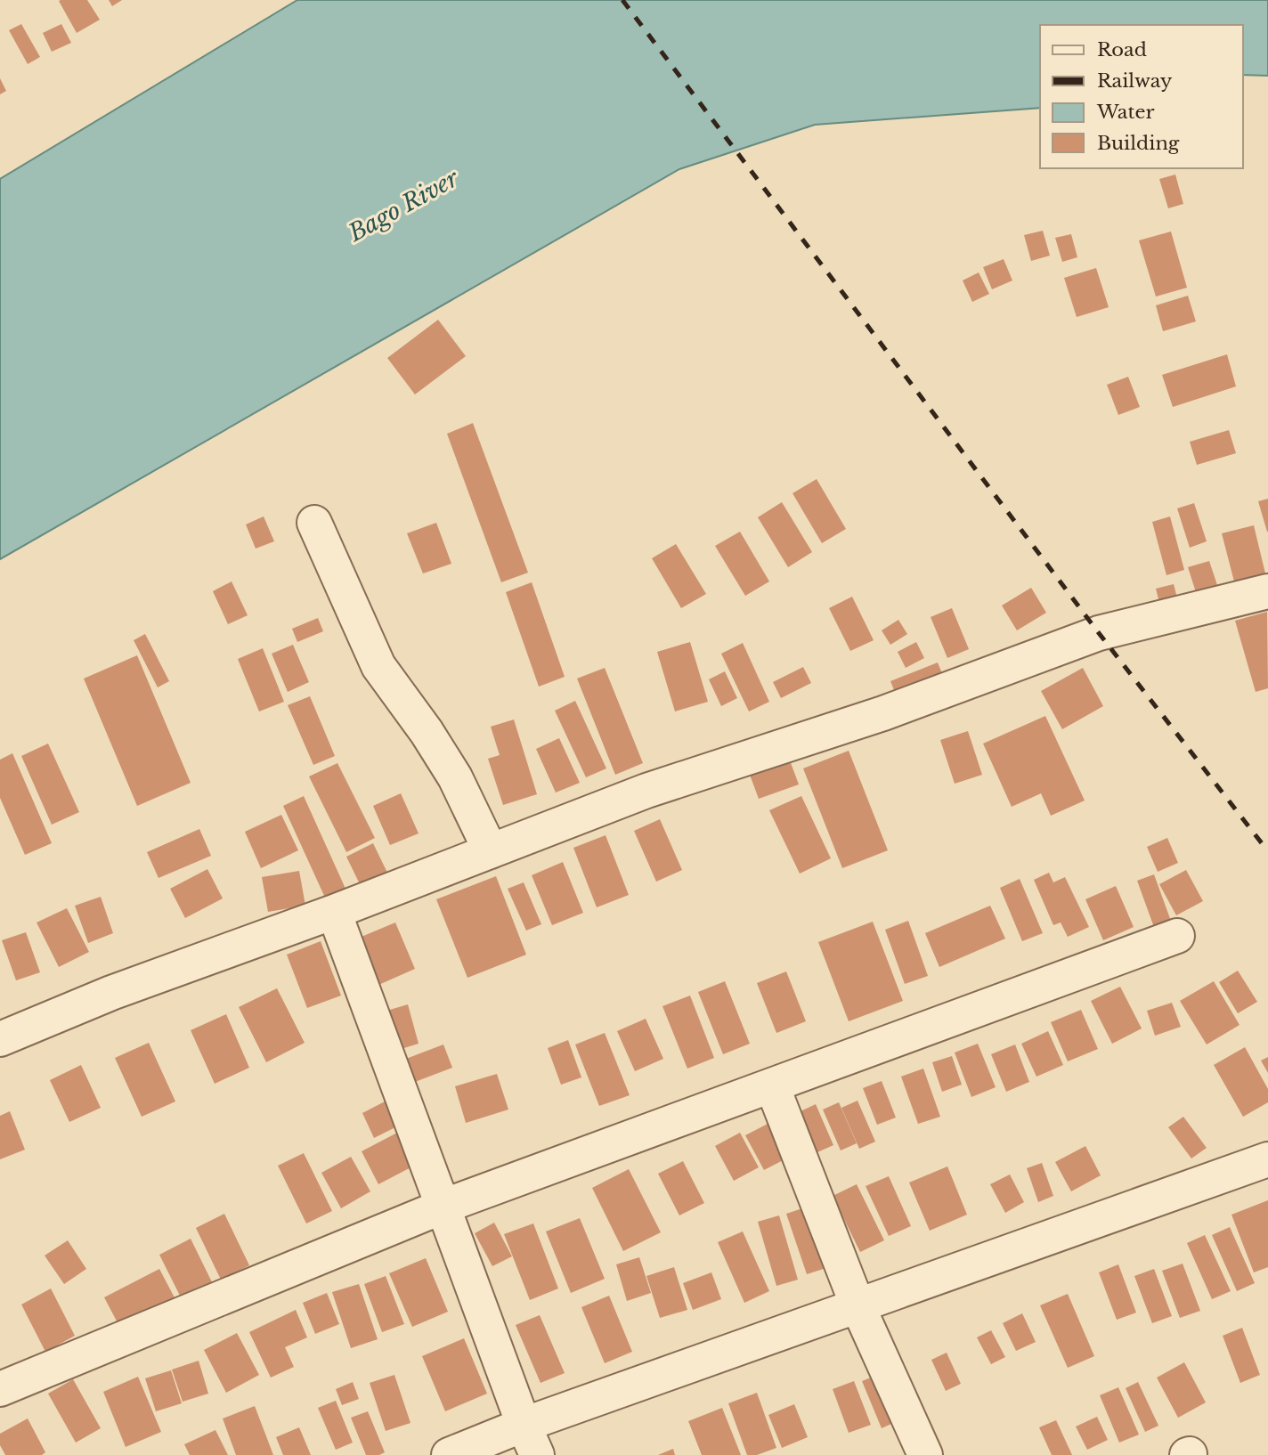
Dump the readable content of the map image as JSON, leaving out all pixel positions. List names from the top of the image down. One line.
{"water":["Bago River"],"legend":["Road","Railway","Water","Building"]}
